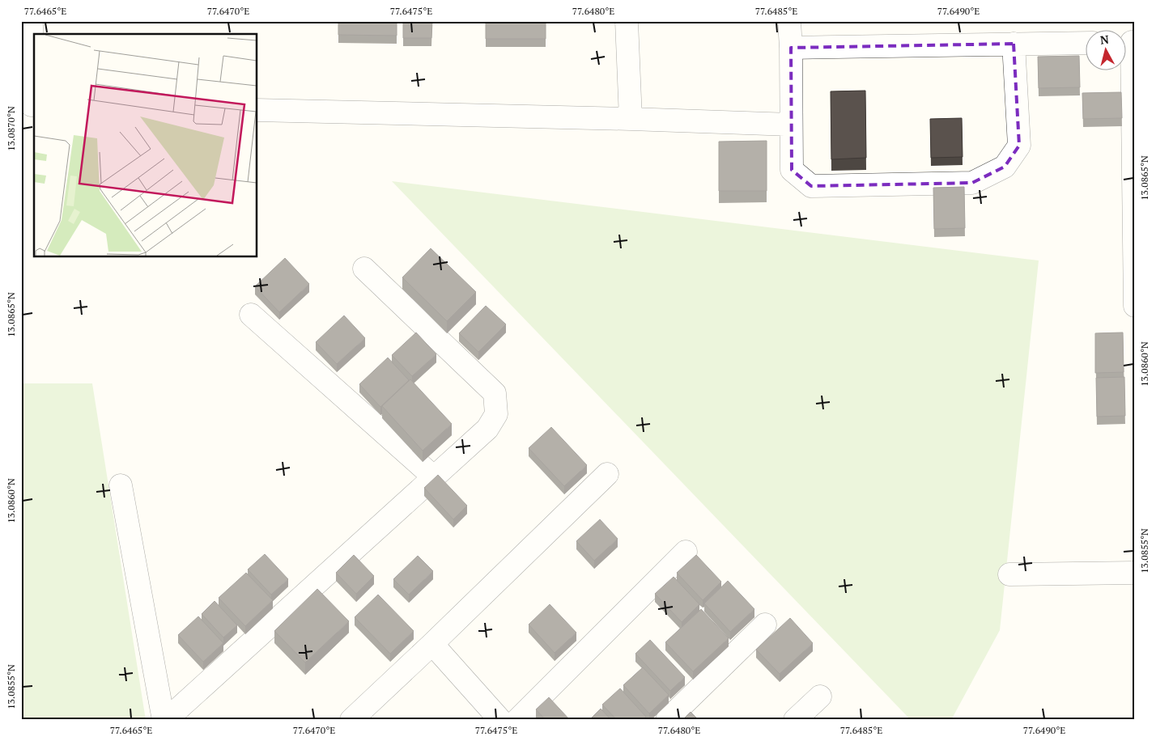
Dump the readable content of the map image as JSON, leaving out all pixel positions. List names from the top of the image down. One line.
{"north":"top","coordinates":["77.6465°E","77.6470°E","77.6475°E","77.6480°E","77.6485°E","77.6490°E","13.0870°N","13.0865°N","13.0860°N","13.0855°N"]}
